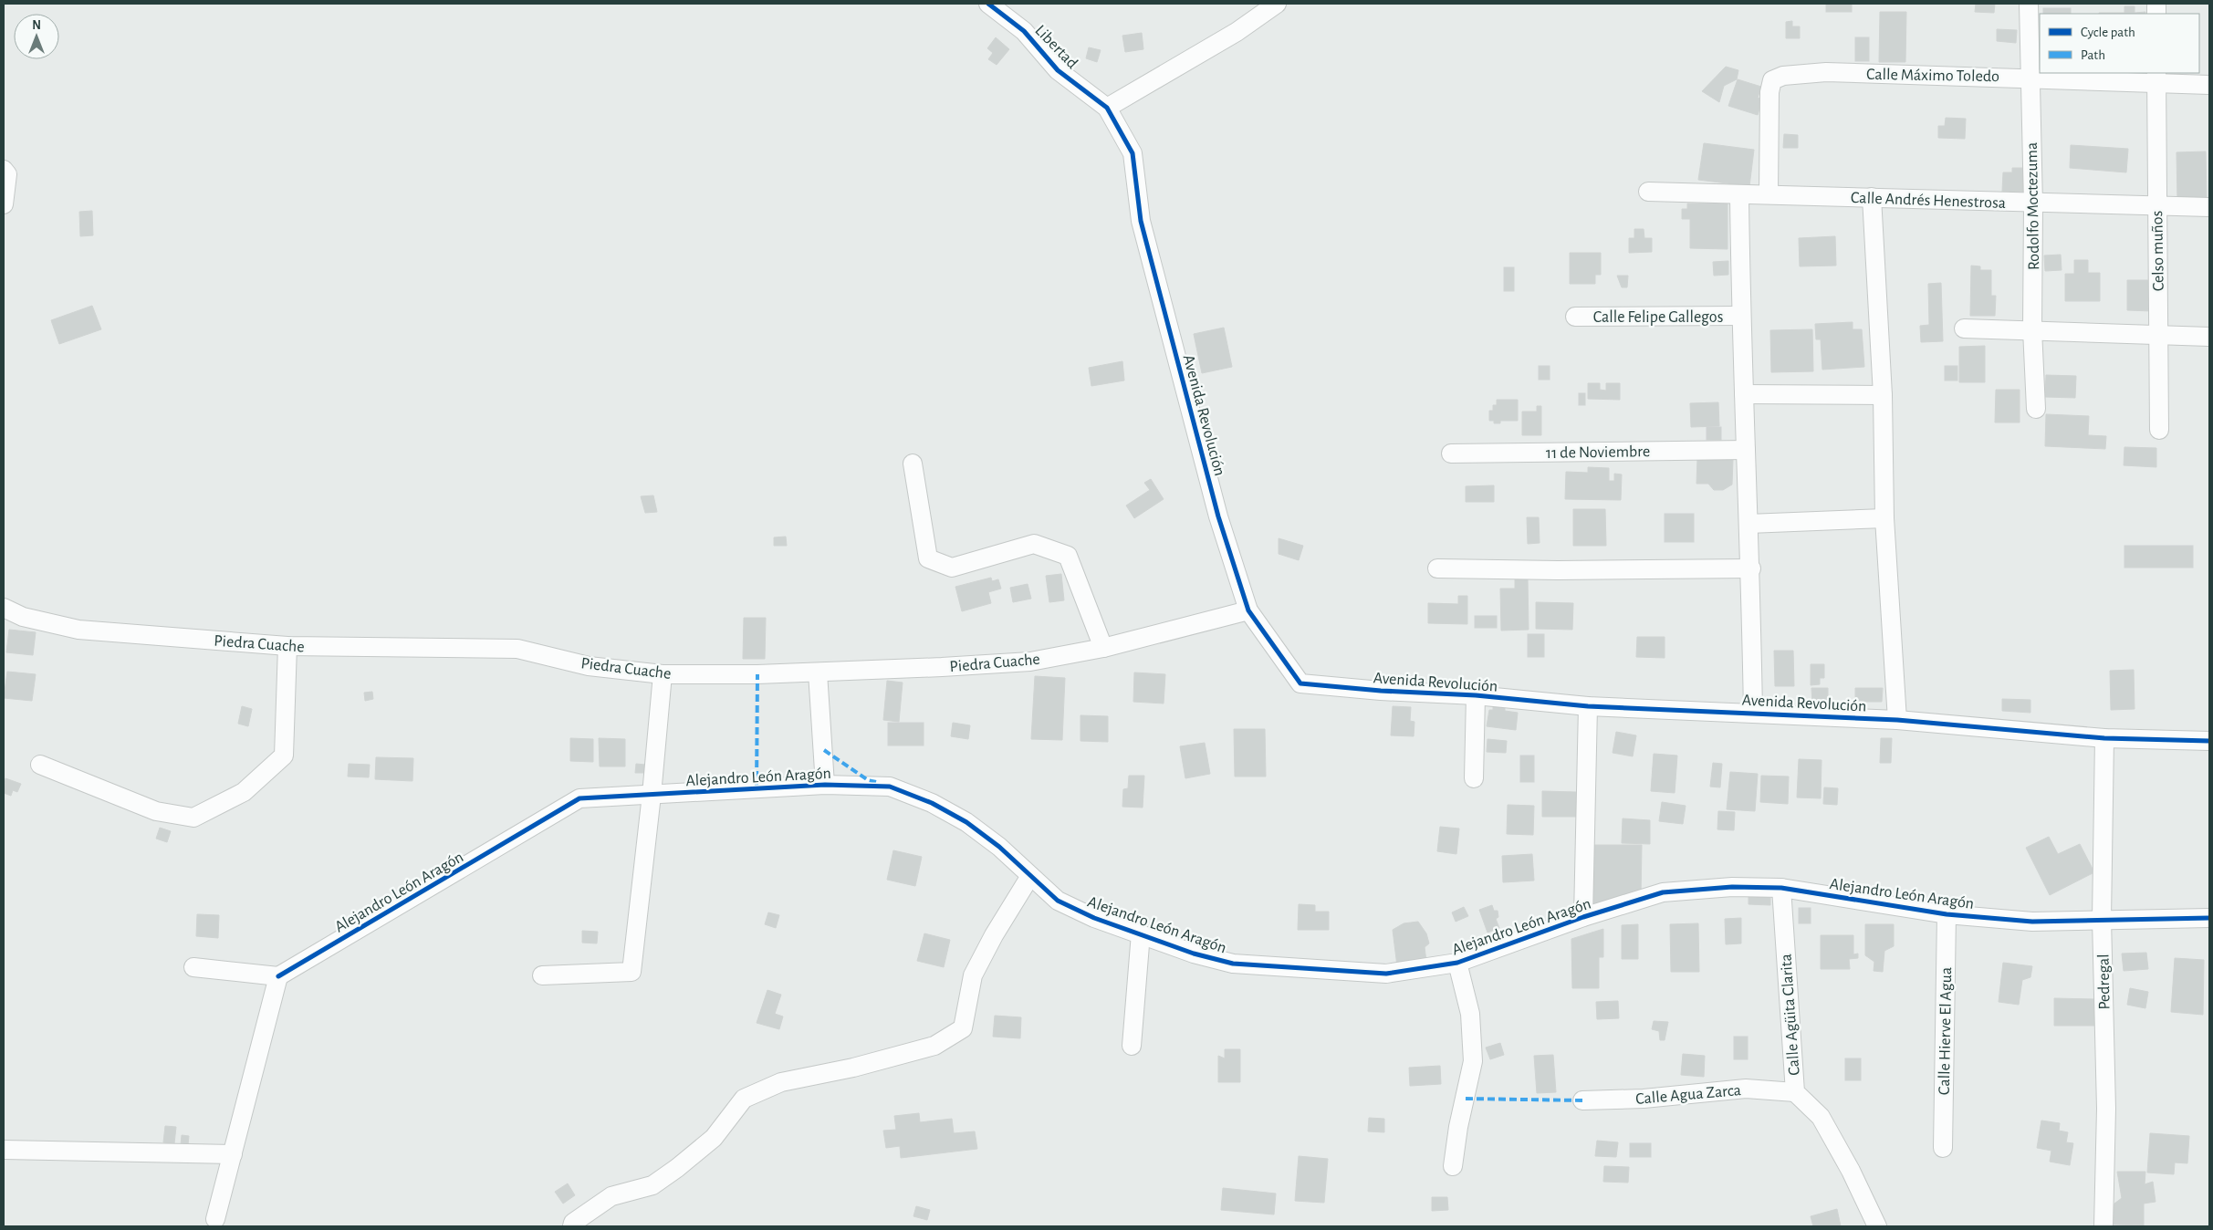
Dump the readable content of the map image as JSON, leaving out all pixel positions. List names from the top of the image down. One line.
{"streets":{"street":["Libertad","Calle Máximo Toledo","Calle Andrés Henestrosa","Rodolfo Moctezuma","Celso muños","Calle Felipe Gallegos","Avenida Revolución","11 de Noviembre","Piedra Cuache","Alejandro León Aragón","Pedregal","Calle Agüita Clarita","Calle Hierve El Agua","Calle Agua Zarca"]},"crossings":[["Libertad","Avenida Revolución"],["Calle Máximo Toledo","Calle Andrés Henestrosa"],["Calle Máximo Toledo","Rodolfo Moctezuma"],["Calle Máximo Toledo","Celso muños"],["Calle Andrés Henestrosa","Rodolfo Moctezuma"],["Calle Andrés Henestrosa","Celso muños"],["Avenida Revolución","Piedra Cuache"],["Avenida Revolución","Pedregal"],["Alejandro León Aragón","Pedregal"],["Alejandro León Aragón","Calle Agüita Clarita"],["Alejandro León Aragón","Calle Hierve El Agua"],["Calle Agüita Clarita","Calle Agua Zarca"]],"legend":["Cycle path","Path"],"north":"top"}
